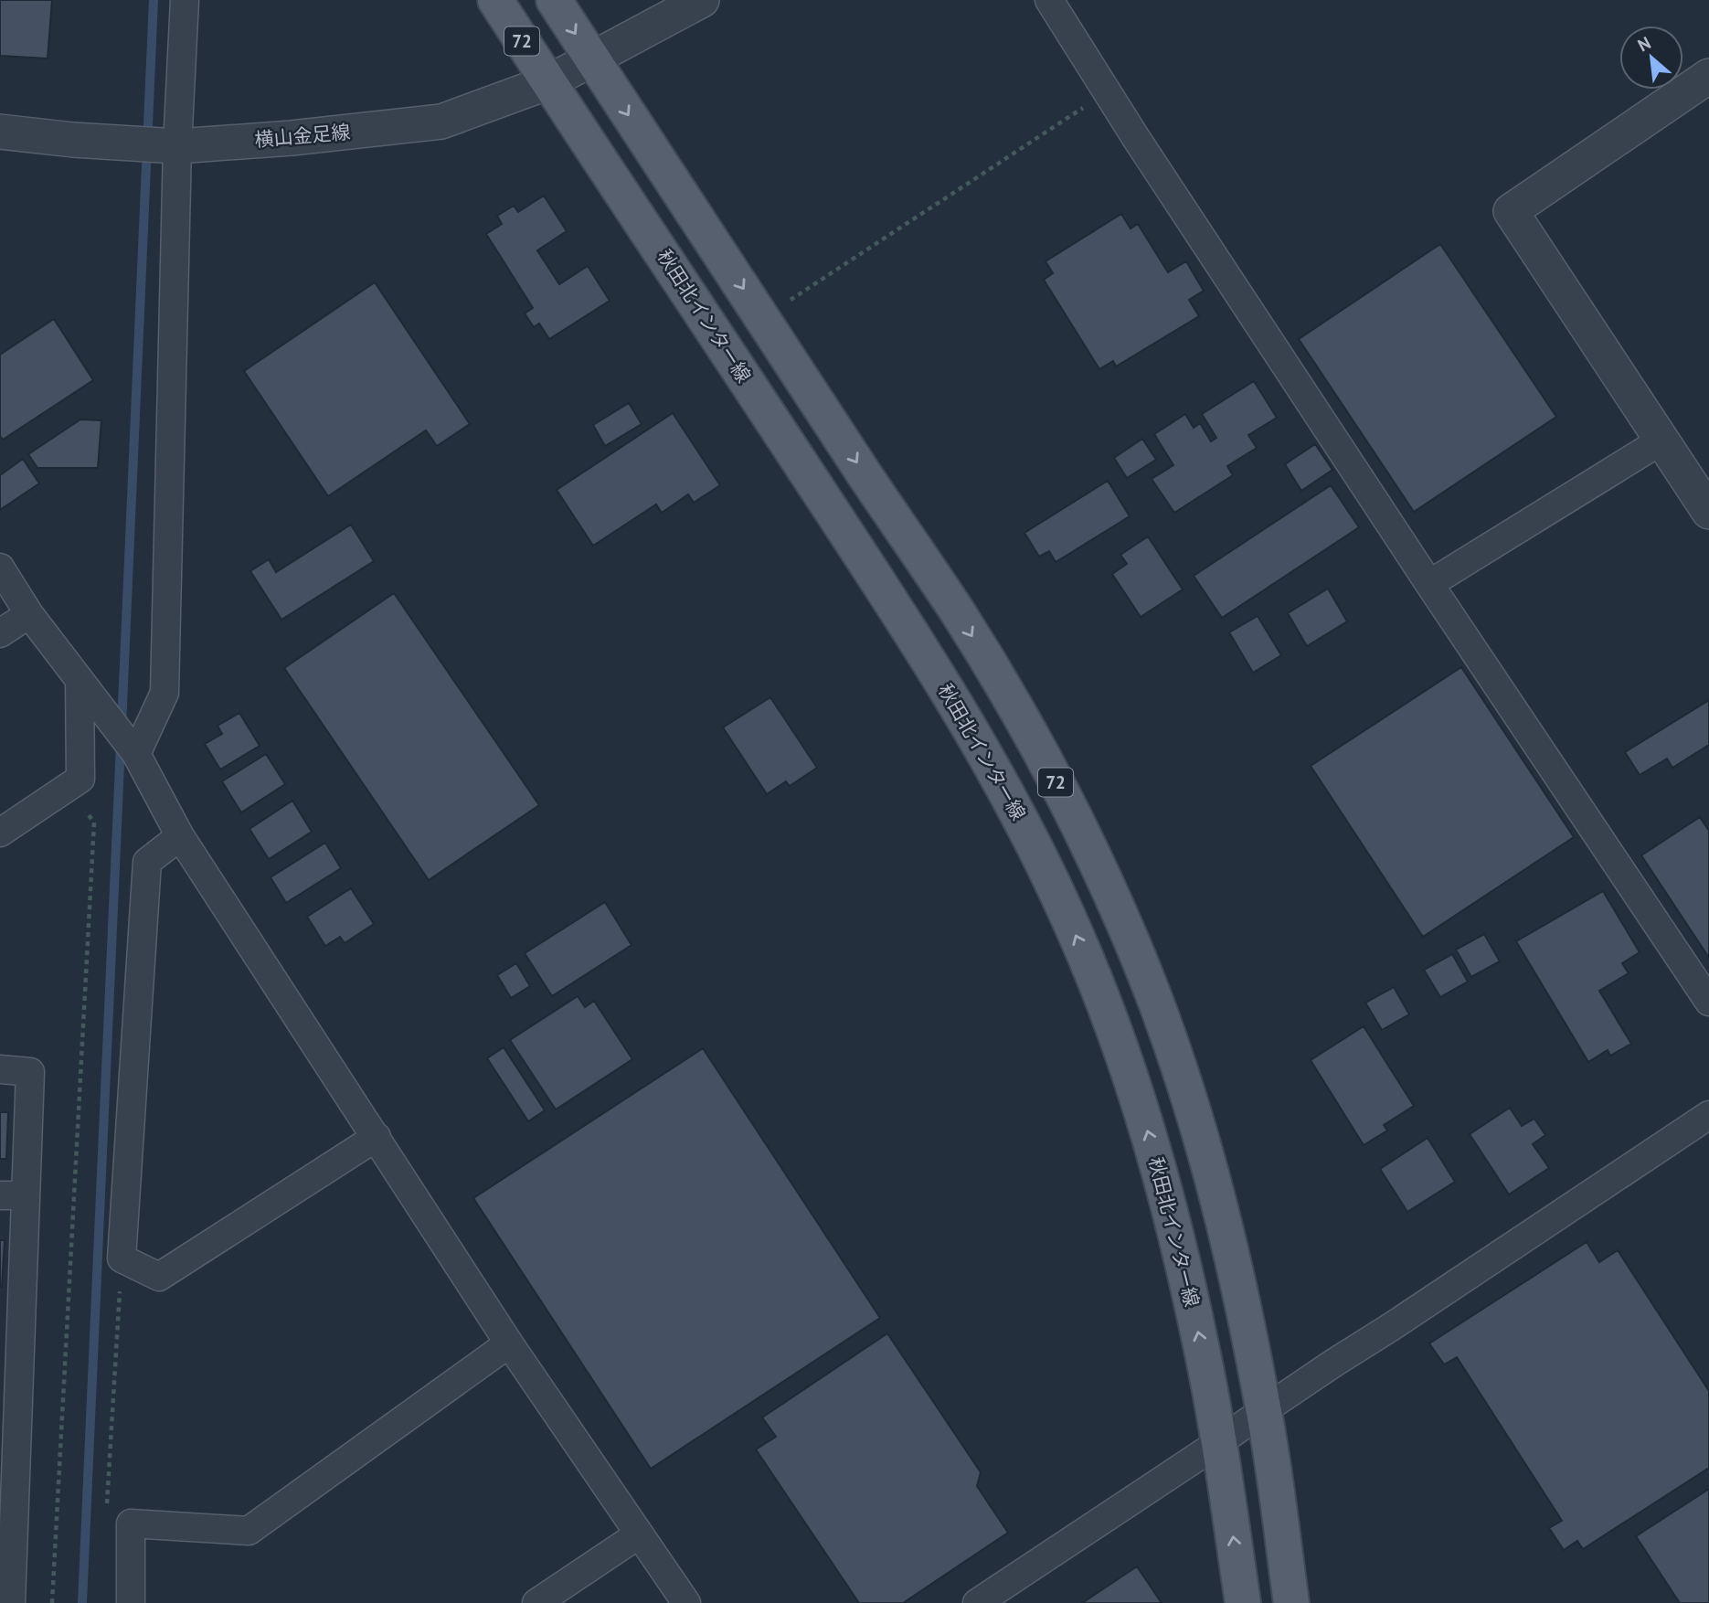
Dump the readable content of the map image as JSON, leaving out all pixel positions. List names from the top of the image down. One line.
{"streets":{"main road":["72","秋田北インター線"],"street":["横山金足線"]},"crossings":[["72","横山金足線"],["横山金足線","秋田北インター線"]],"north":"top left"}
